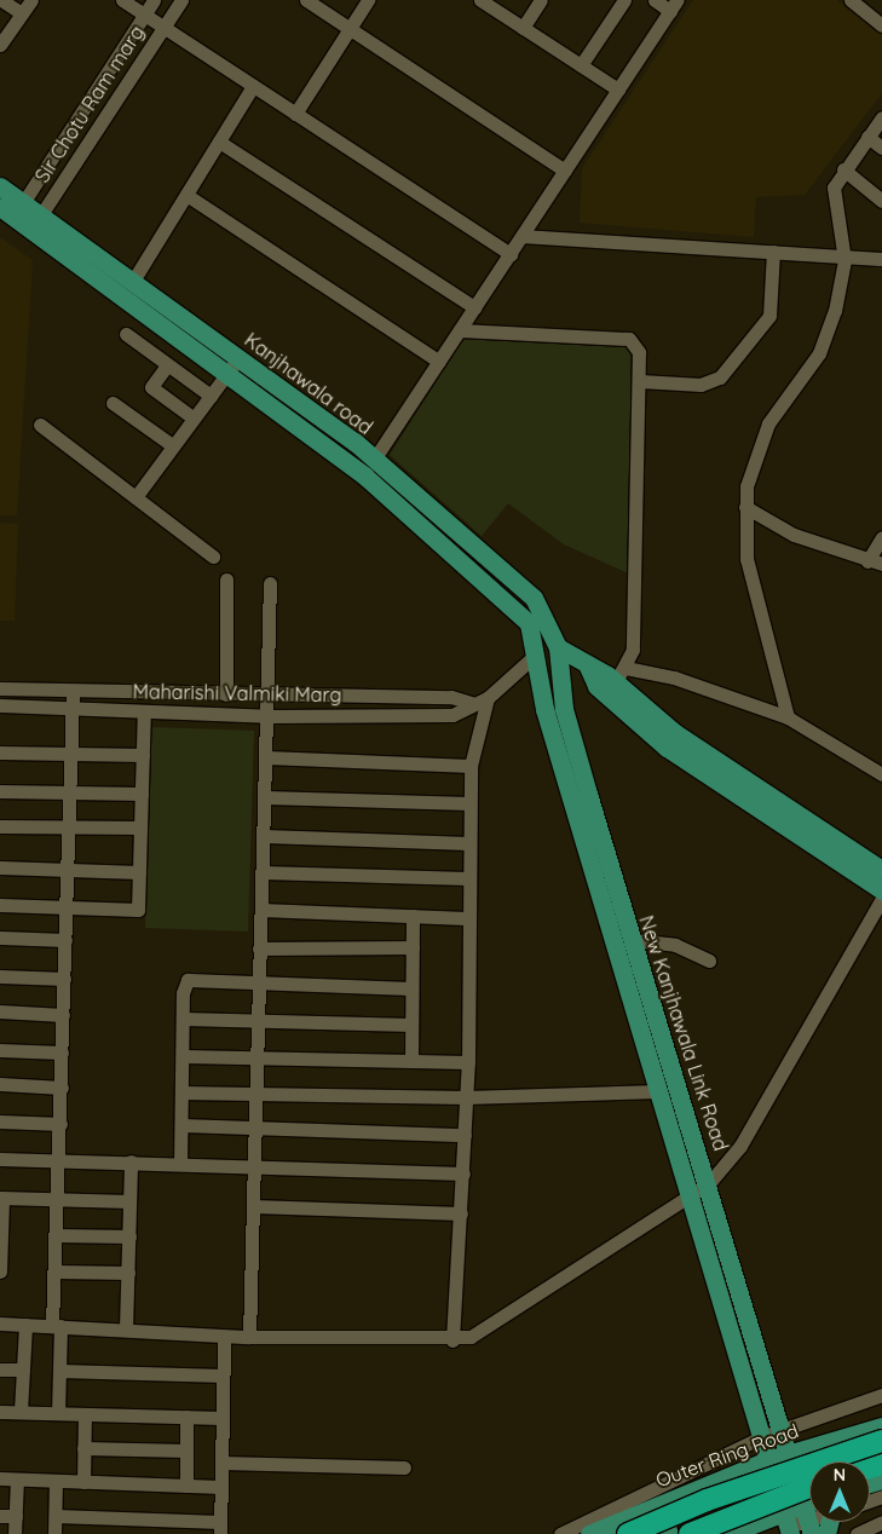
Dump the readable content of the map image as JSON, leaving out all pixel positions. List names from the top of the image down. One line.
{"streets":{"main road":["Kanjhawala road","New Kanjhawala Link Road","Outer Ring Road"],"street":["Sir Chotu Ram marg","Maharishi Valmiki Marg"]},"crossings":[["Sir Chotu Ram marg","Kanjhawala road"],["Kanjhawala road","Maharishi Valmiki Marg"],["Kanjhawala road","New Kanjhawala Link Road"],["Maharishi Valmiki Marg","New Kanjhawala Link Road"],["New Kanjhawala Link Road","Outer Ring Road"]],"north":"top"}
